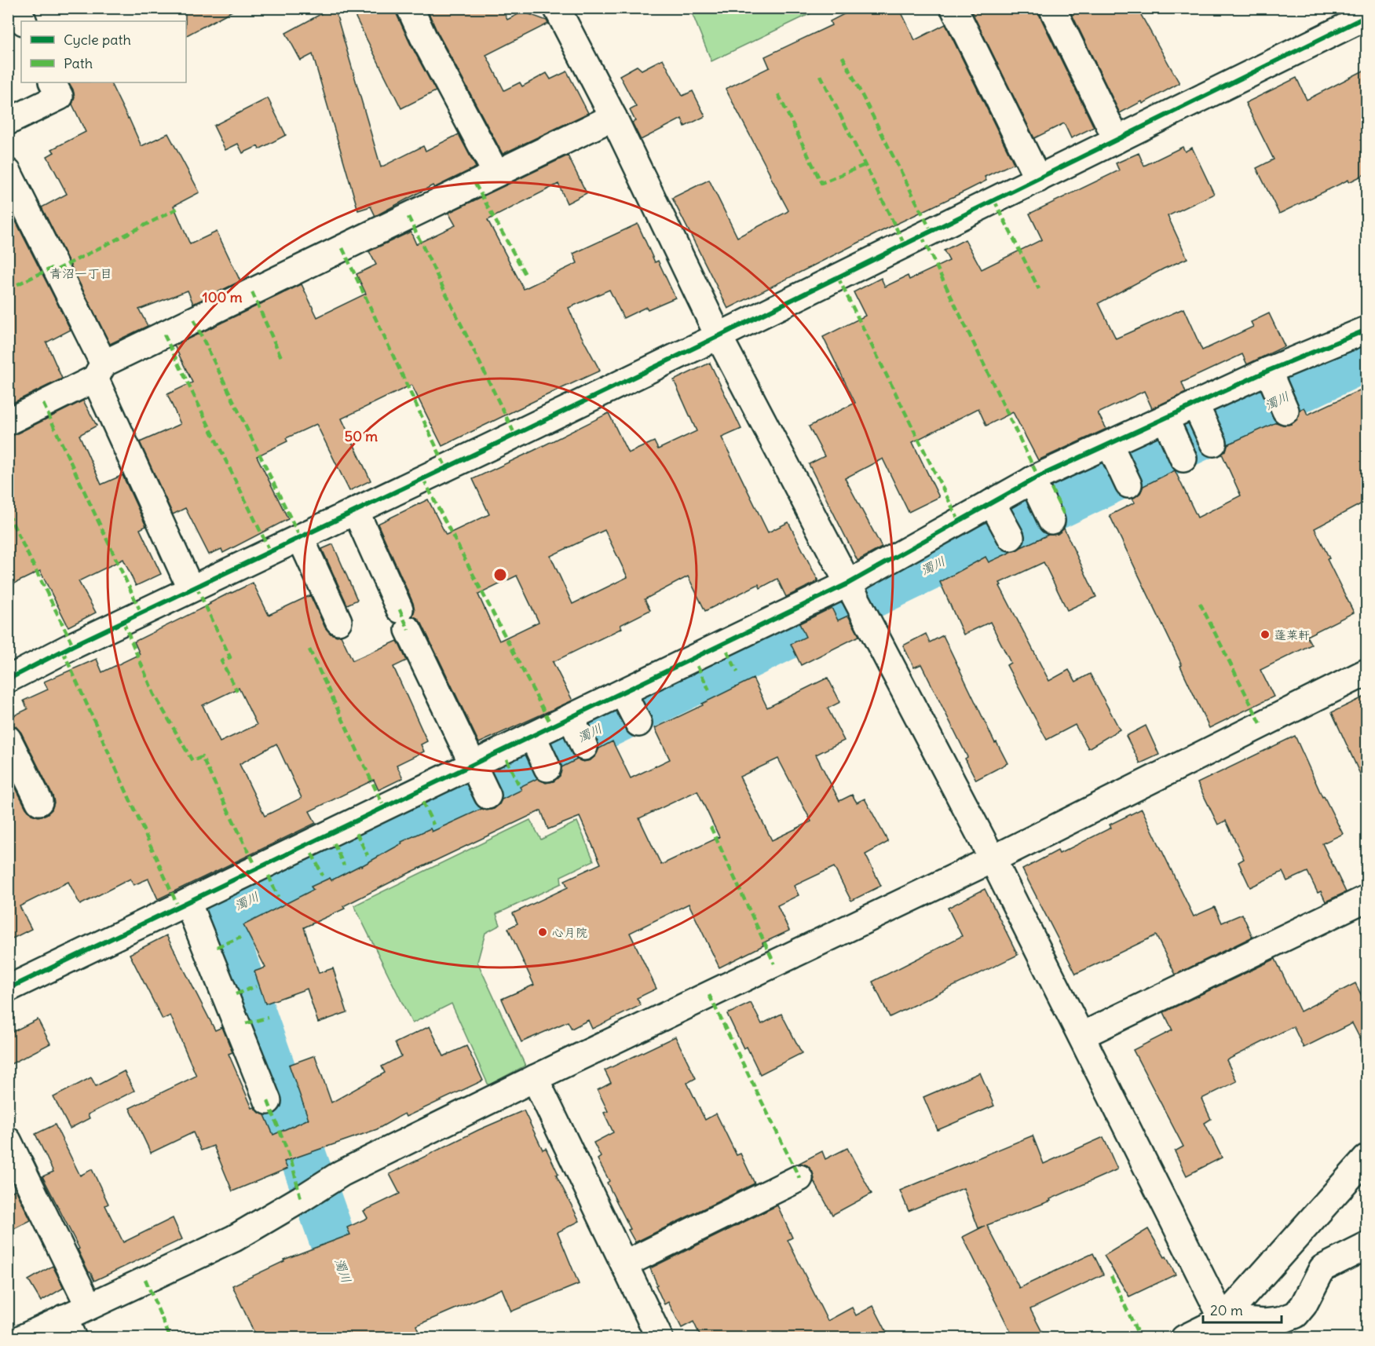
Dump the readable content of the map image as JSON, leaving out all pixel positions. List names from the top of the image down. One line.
{"districts":["青沼一丁目"],"water":["濁川"],"places":["蓬莱軒","心月院"],"legend":["Cycle path","Path"],"scale_bar":"20 m","rings":["100 m","50 m"]}
